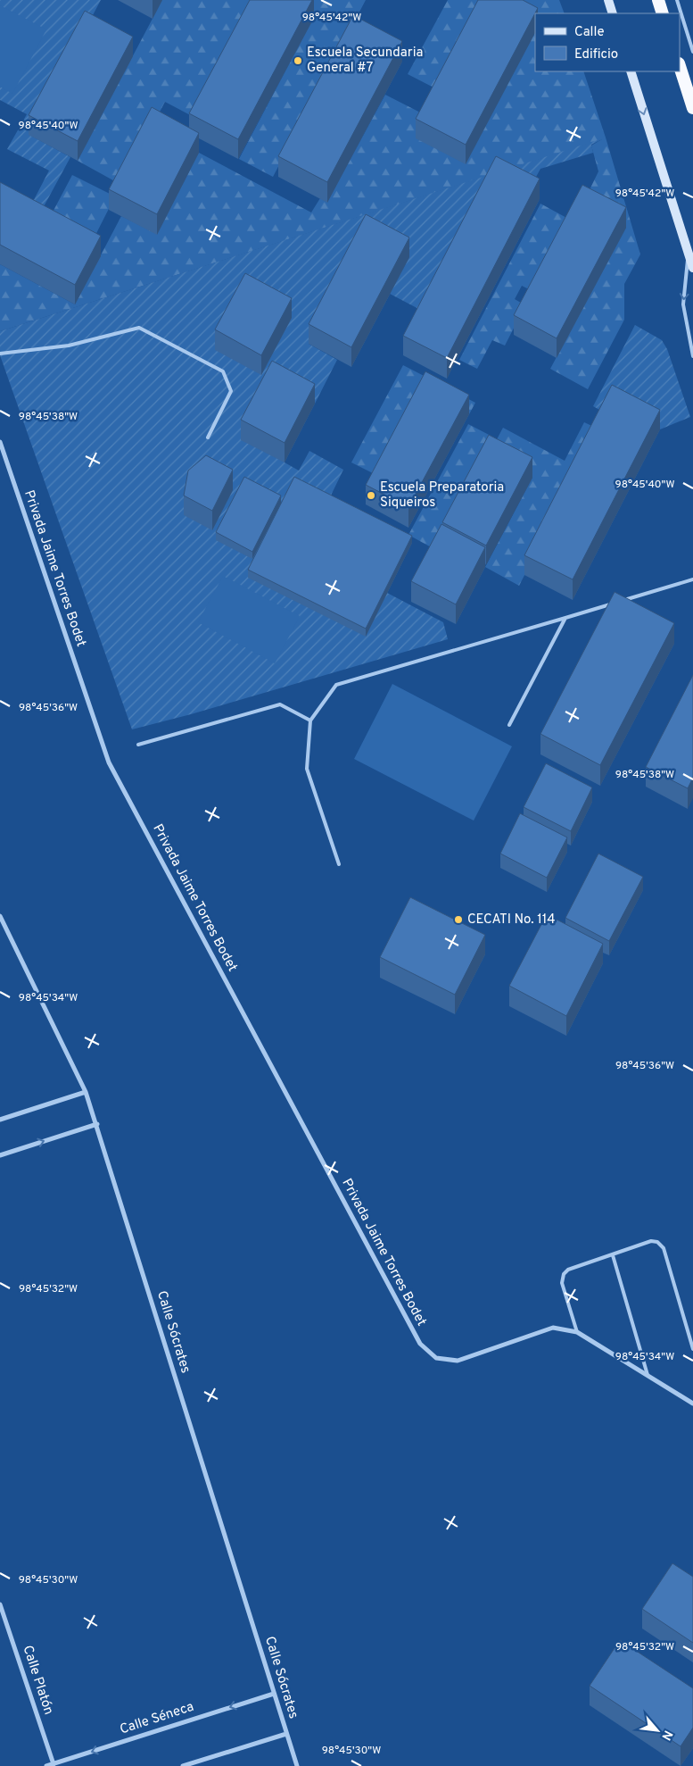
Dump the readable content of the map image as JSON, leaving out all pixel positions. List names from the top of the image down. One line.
{"streets":{"street":["Privada Jaime Torres Bodet","Calle Sócrates","Calle Platón","Calle Séneca"]},"crossings":[["Calle Sócrates","Calle Séneca"],["Calle Platón","Calle Séneca"]],"one_way":["Calle Séneca"],"places":["Escuela Secundaria General #7","Escuela Preparatoria Siqueiros","CECATI No. 114"],"legend":["Calle","Edificio"],"north":"bottom right","coordinates":["98°45'42\"W","98°45'40\"W","98°45'38\"W","98°45'36\"W","98°45'34\"W","98°45'32\"W","98°45'30\"W"]}
